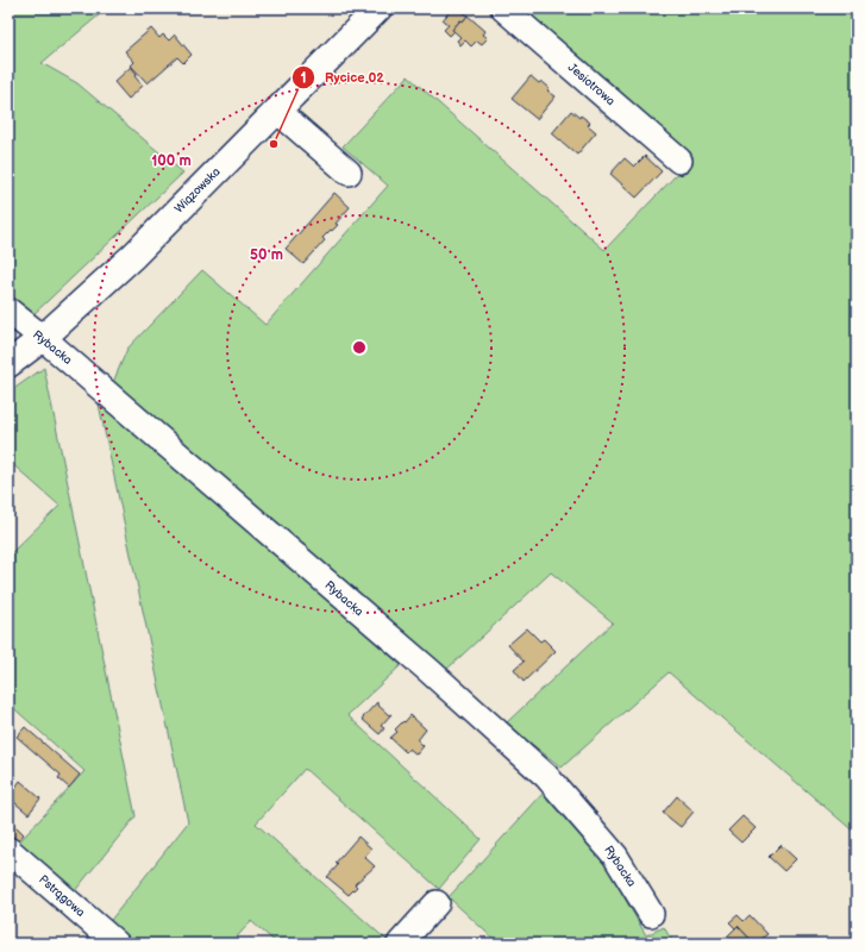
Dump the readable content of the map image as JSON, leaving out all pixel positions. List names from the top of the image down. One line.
{"streets":{"main road":["Wiązowska"],"street":["Jesiotrowa","Rybacka","Pstrągowa"]},"crossings":[["Wiązowska","Rybacka"]],"places":["Rycice 02"],"rings":["100 m","50 m"]}
